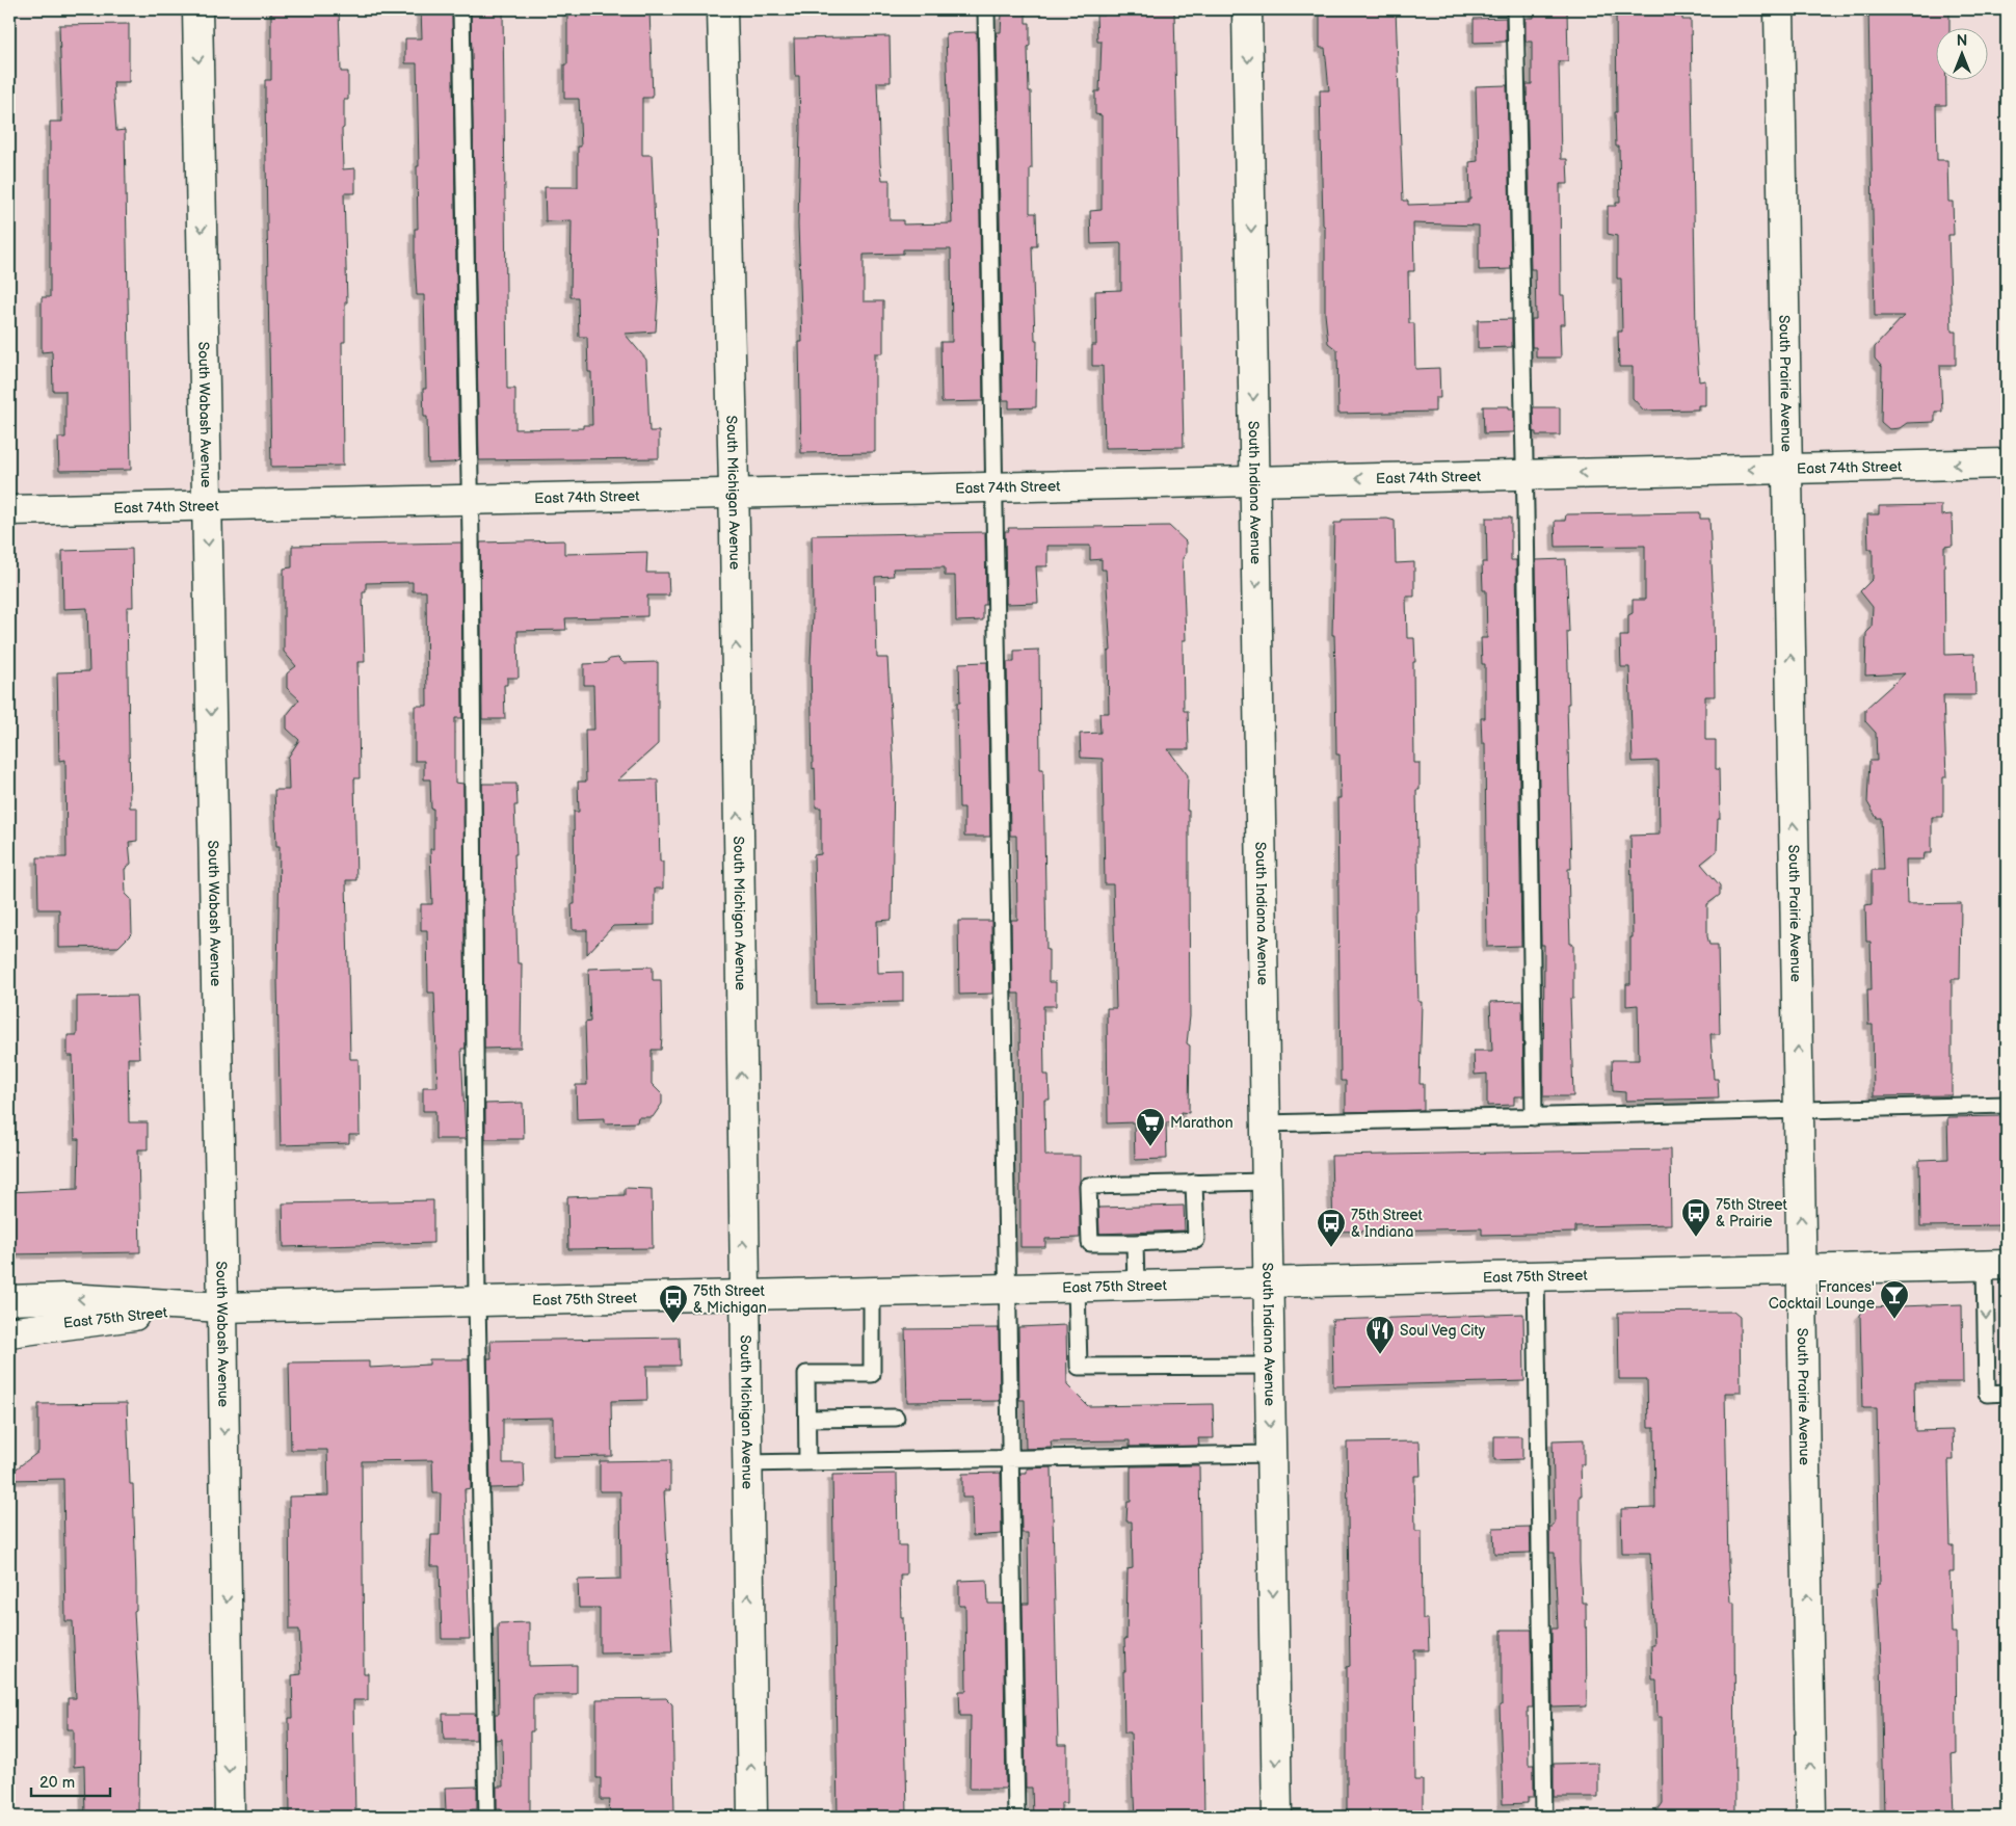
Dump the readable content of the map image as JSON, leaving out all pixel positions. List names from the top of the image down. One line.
{"streets":{"street":["South Prairie Avenue","South Wabash Avenue","East 74th Street","South Michigan Avenue","South Indiana Avenue","East 75th Street"]},"crossings":[["South Prairie Avenue","East 74th Street"],["South Prairie Avenue","East 75th Street"],["South Wabash Avenue","East 74th Street"],["South Wabash Avenue","East 75th Street"],["East 74th Street","South Michigan Avenue"],["East 74th Street","South Indiana Avenue"],["South Michigan Avenue","East 75th Street"],["South Indiana Avenue","East 75th Street"]],"one_way":["South Prairie Avenue","South Wabash Avenue","East 74th Street","South Michigan Avenue","South Indiana Avenue"],"places":{"supermarket":["Marathon"],"bus stop":["75th Street & Prairie","75th Street & Indiana","75th Street & Michigan"],"bar":["Frances' Cocktail Lounge"],"restaurant":["Soul Veg City"]},"scale_bar":"20 m","north":"top"}
